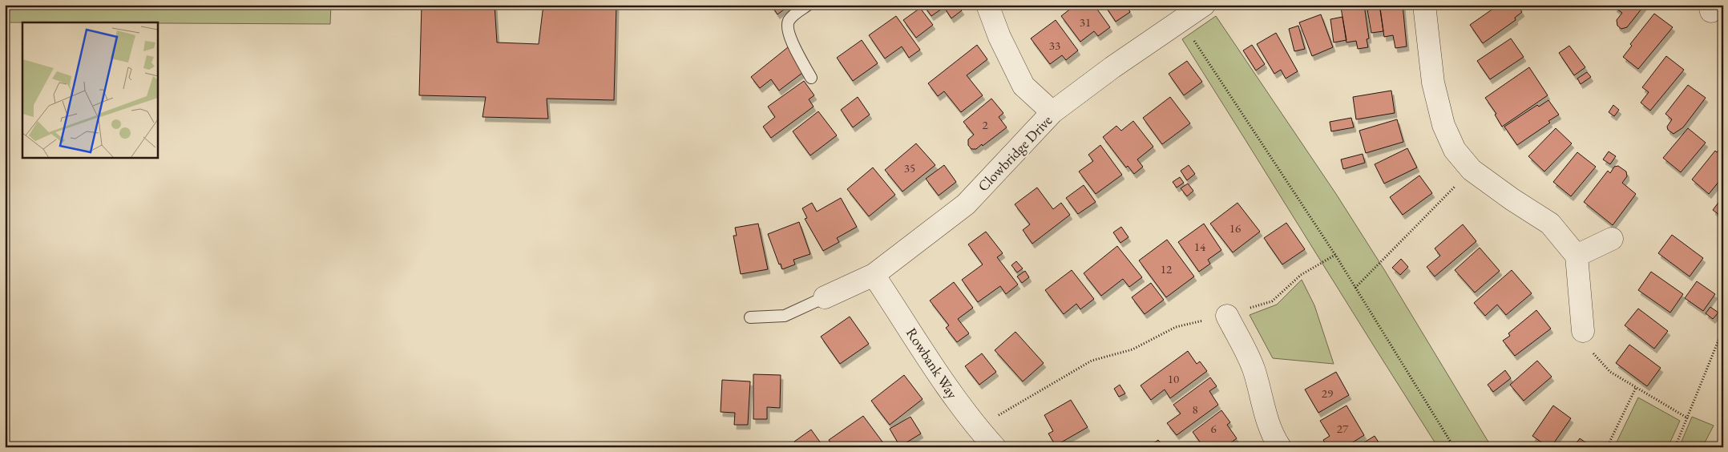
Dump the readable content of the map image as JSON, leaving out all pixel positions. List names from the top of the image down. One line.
{"streets":{"street":["Clowbridge Drive","Rowbank Way"]},"crossings":[["Clowbridge Drive","Rowbank Way"]],"house_numbers":["31","33","2","35","16","14","12","10","29","8","6","27"]}
